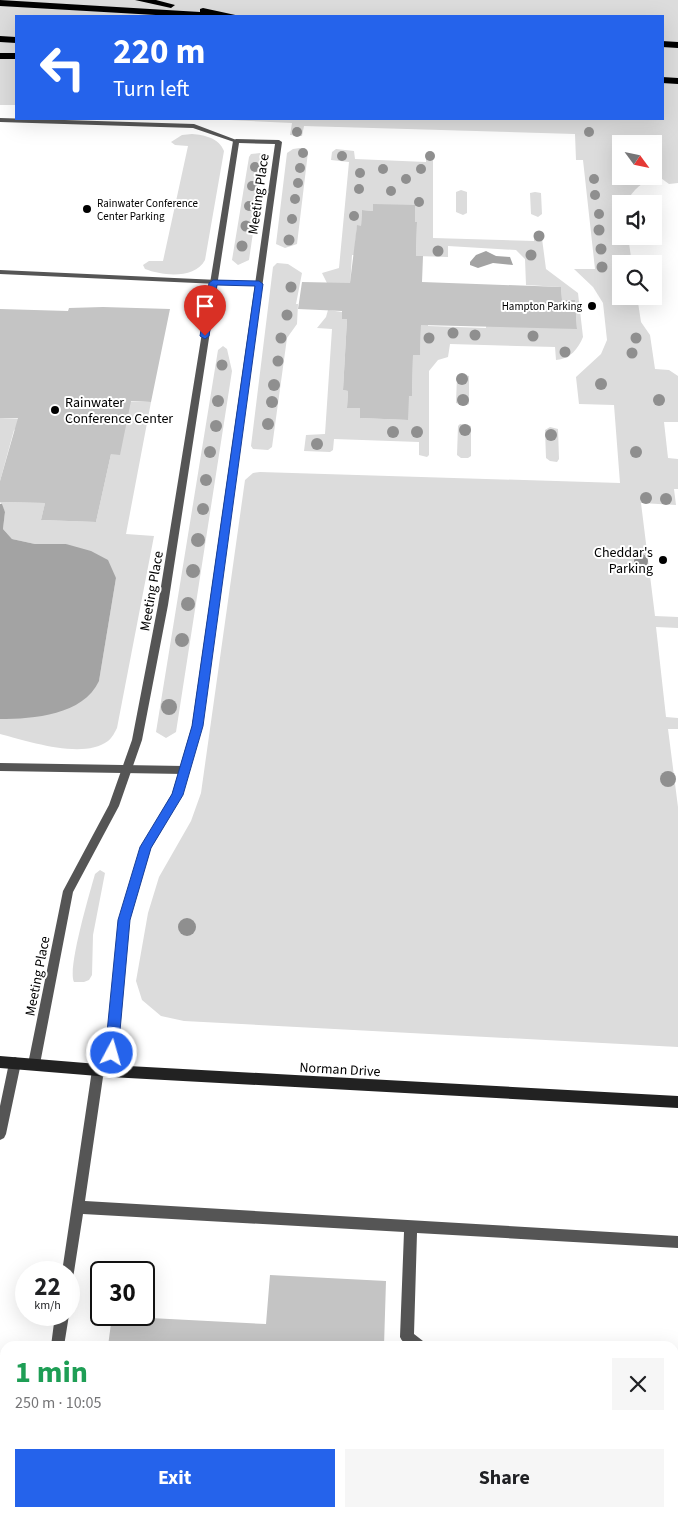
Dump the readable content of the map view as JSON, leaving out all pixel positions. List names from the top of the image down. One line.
{"streets":{"street":["Meeting Place","Norman Drive"]},"crossings":[["Meeting Place","Norman Drive"]],"places":["Rainwater Conference Center Parking","Hampton Parking","Rainwater Conference Center","Cheddar's Parking"],"north":"bottom right","page":{"turn":["220 m","Turn left"],"speed":"22 km/h","limit":"30","heading":["1 min","250 m · 10:05"],"buttons":["Exit","Share"]}}
